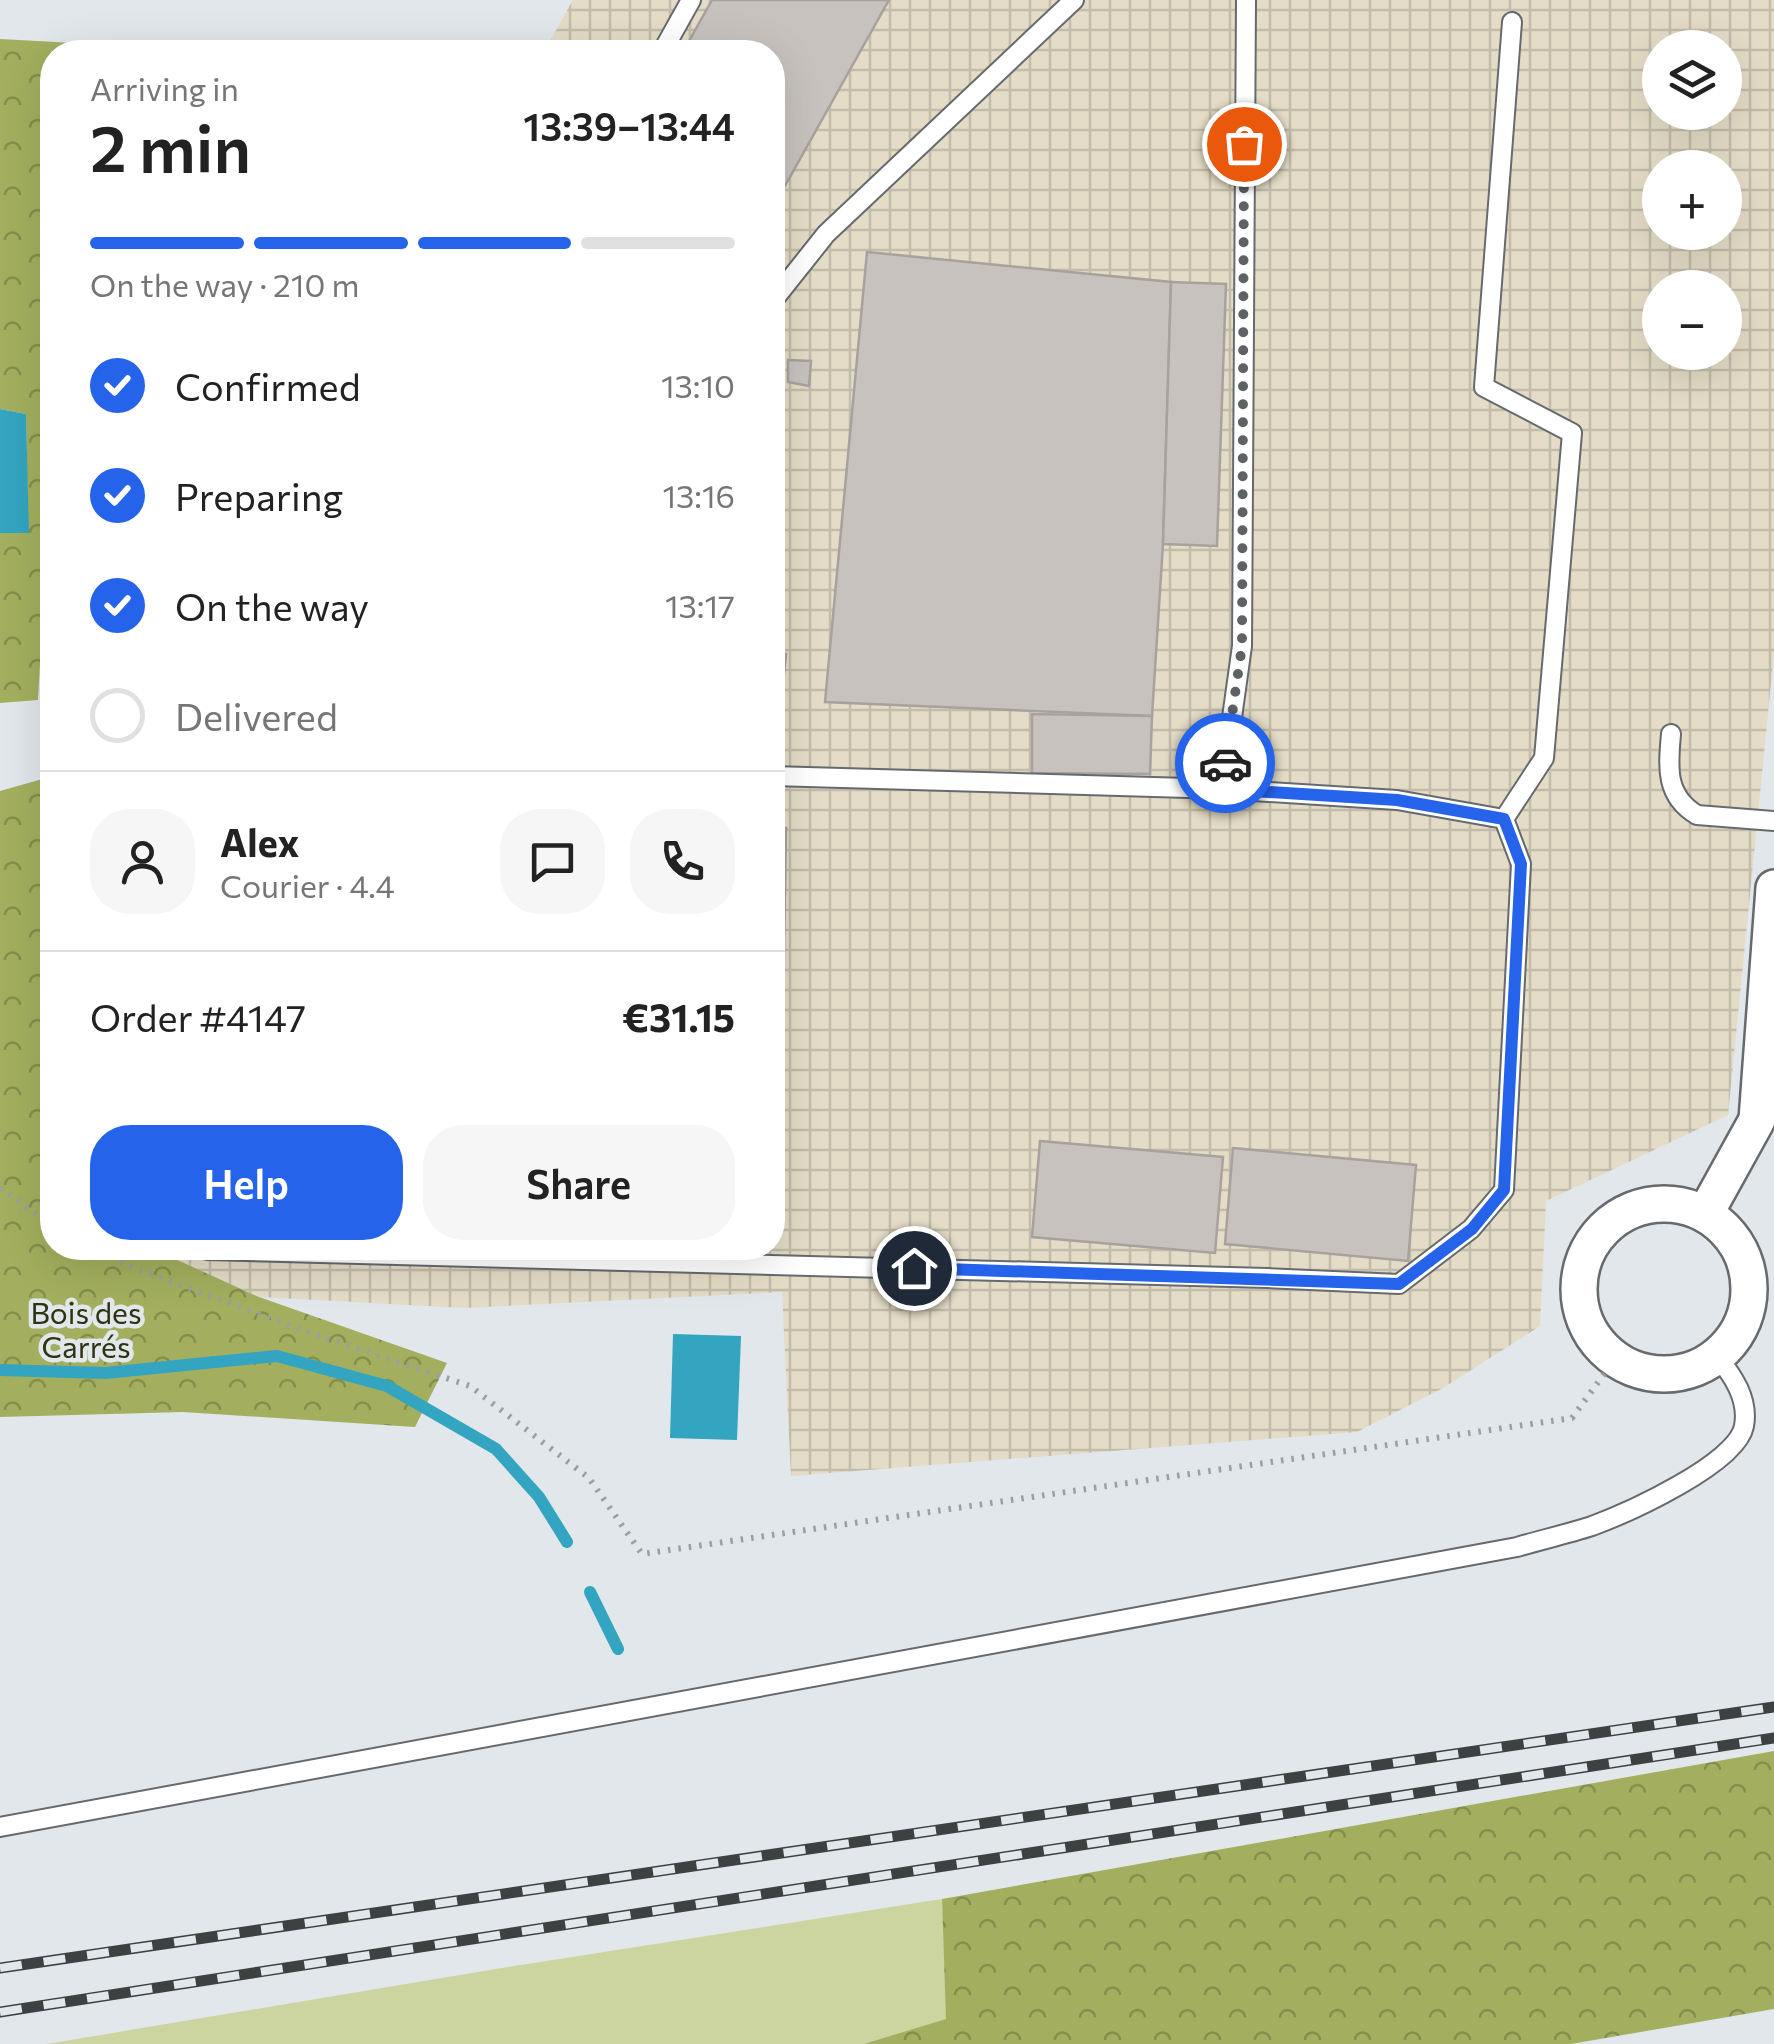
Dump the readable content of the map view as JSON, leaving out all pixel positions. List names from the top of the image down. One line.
{"parks":["Bois des Carrés"],"page":{"map_buttons":["+","−"],"heading":["2 min","Arriving in","13:39–13:44"],"panel":["Alex","Courier · 4.4","Order #4147","€31.15"],"bar":"On the way · 210 m","list":[["Confirmed","13:10"],["Preparing","13:16"],["On the way","13:17"],"Delivered"],"buttons":["Help","Share"]}}
